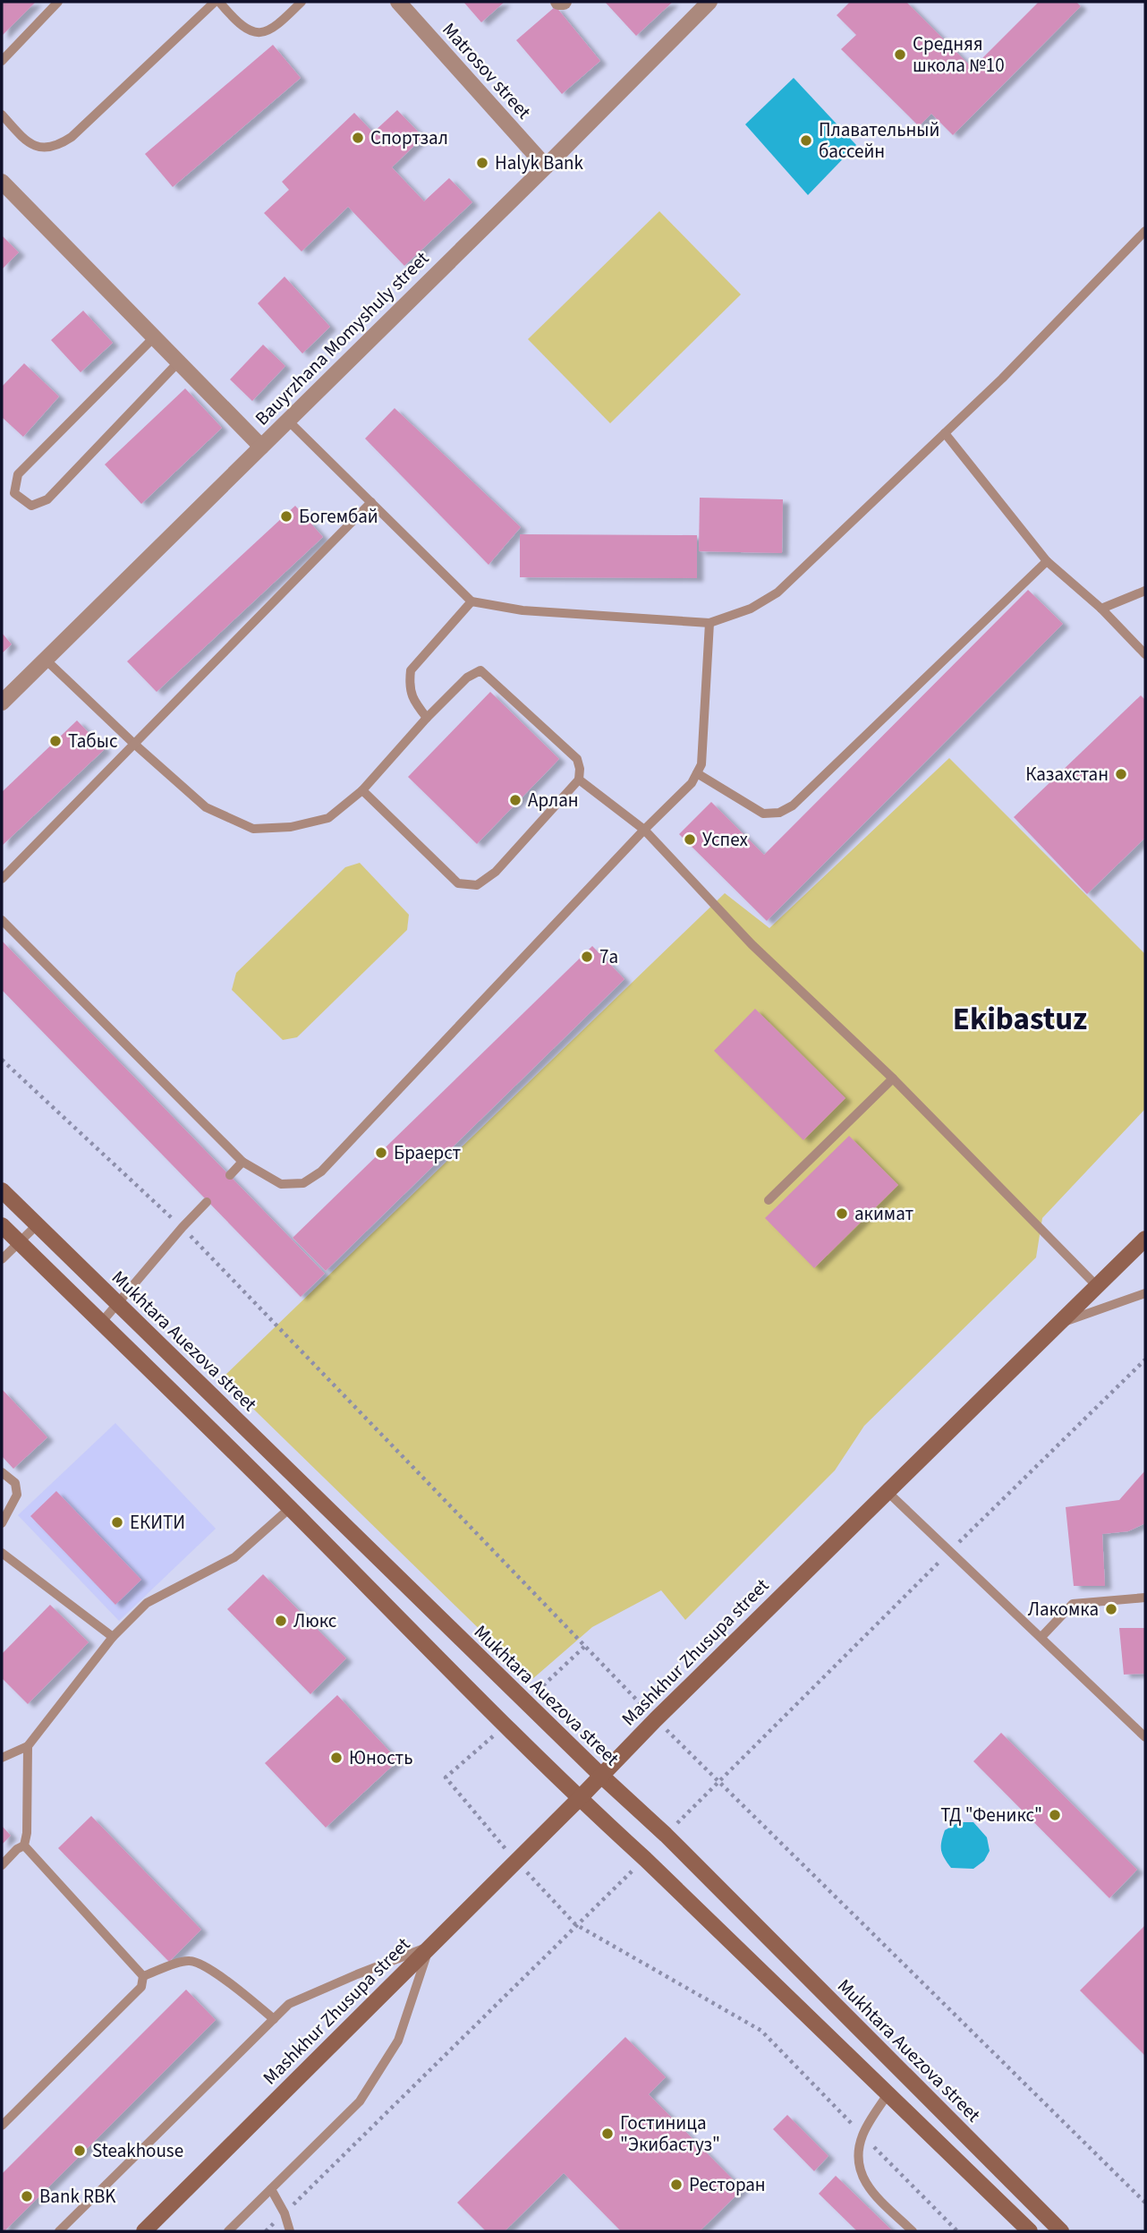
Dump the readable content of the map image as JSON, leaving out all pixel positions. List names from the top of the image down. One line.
{"streets":{"main road":["Mukhtara Auezova street","Mashkhur Zhusupa street"],"street":["Matrosov street","Bauyrzhana Momyshuly street"]},"crossings":[["Matrosov street","Bauyrzhana Momyshuly street"],["Mukhtara Auezova street","Mashkhur Zhusupa street"]],"districts":["Ekibastuz"],"places":["Средняя школа №10","Спортзал","Плавательный бассейн","Halyk Bank","Богембай","Табыс","Казахстан","Арлан","Успех","7а","Браерст","акимат","ЕКИТИ","Лакомка","Люкс","Юность","ТД \"Феникс\"","Гостиница \"Экибастуз\"","Steakhouse","Ресторан","Bank RBK"]}
